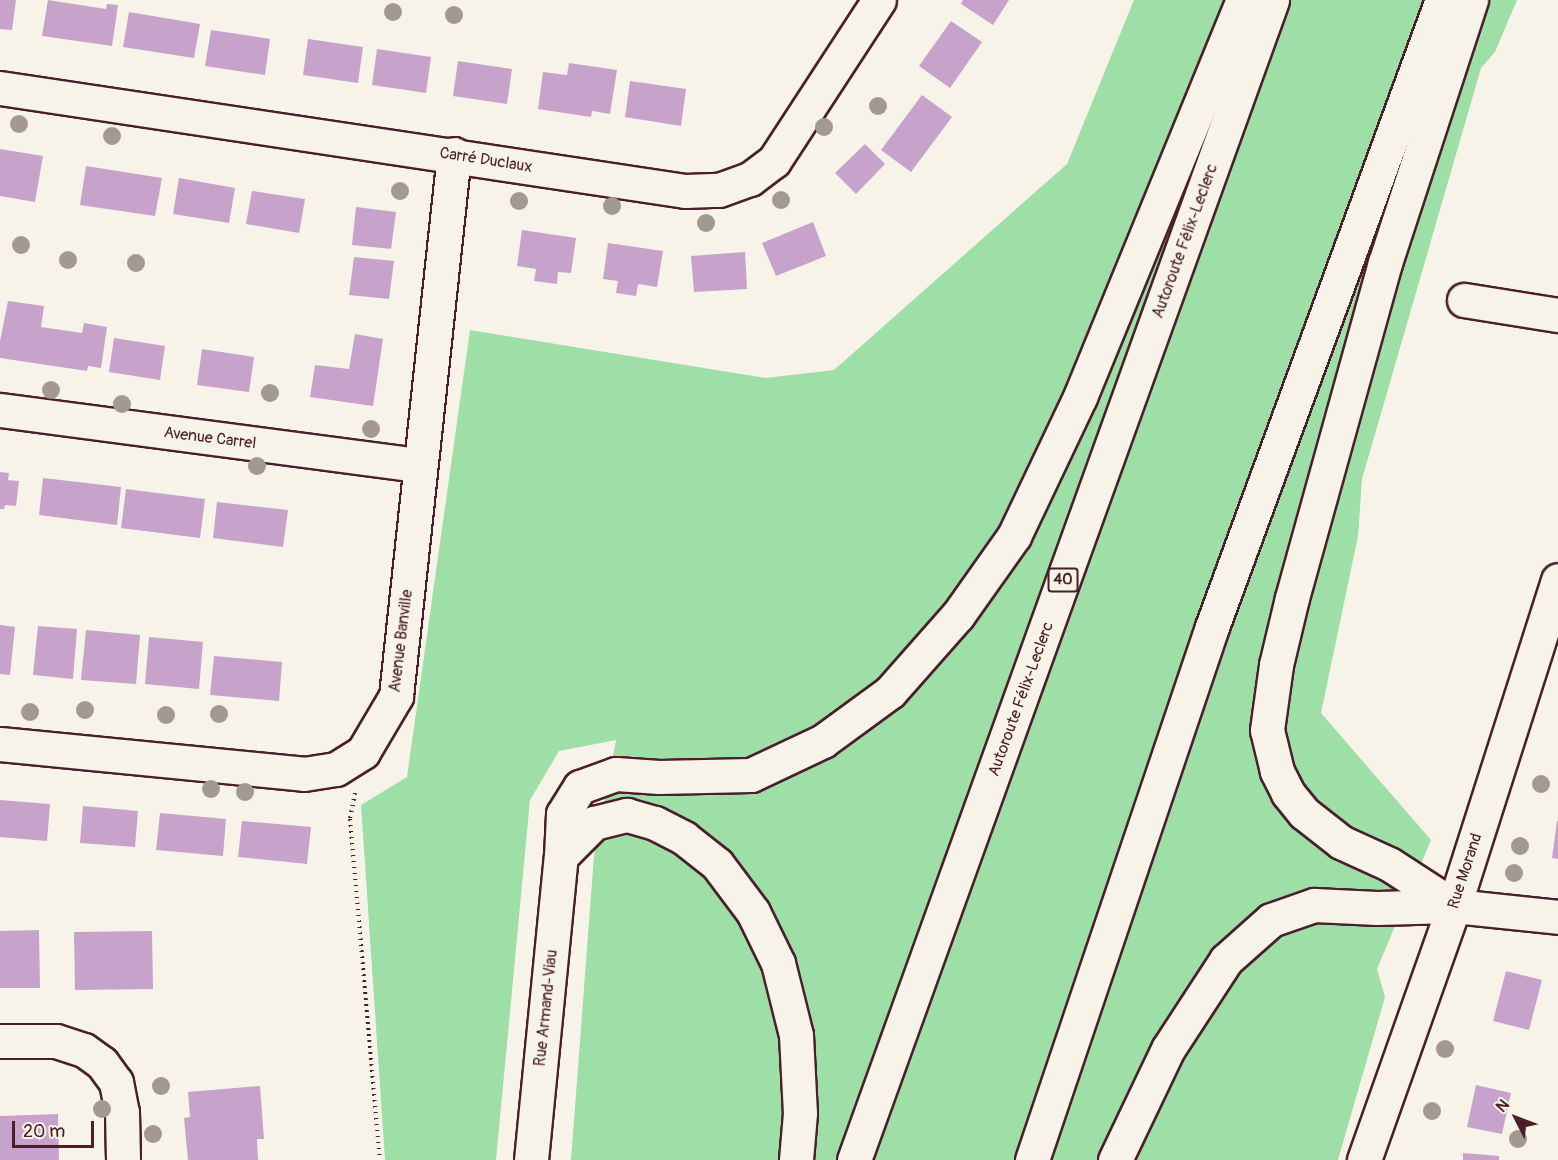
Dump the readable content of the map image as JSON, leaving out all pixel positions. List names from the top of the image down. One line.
{"streets":{"main road":["Carré Duclaux","Autoroute Félix-Leclerc","Avenue Carrel","40","Avenue Banville","Rue Morand","Rue Armand-Viau"]},"crossings":[["Carré Duclaux","Avenue Banville"],["Avenue Carrel","Avenue Banville"]],"scale_bar":"20 m","north":"top left"}
